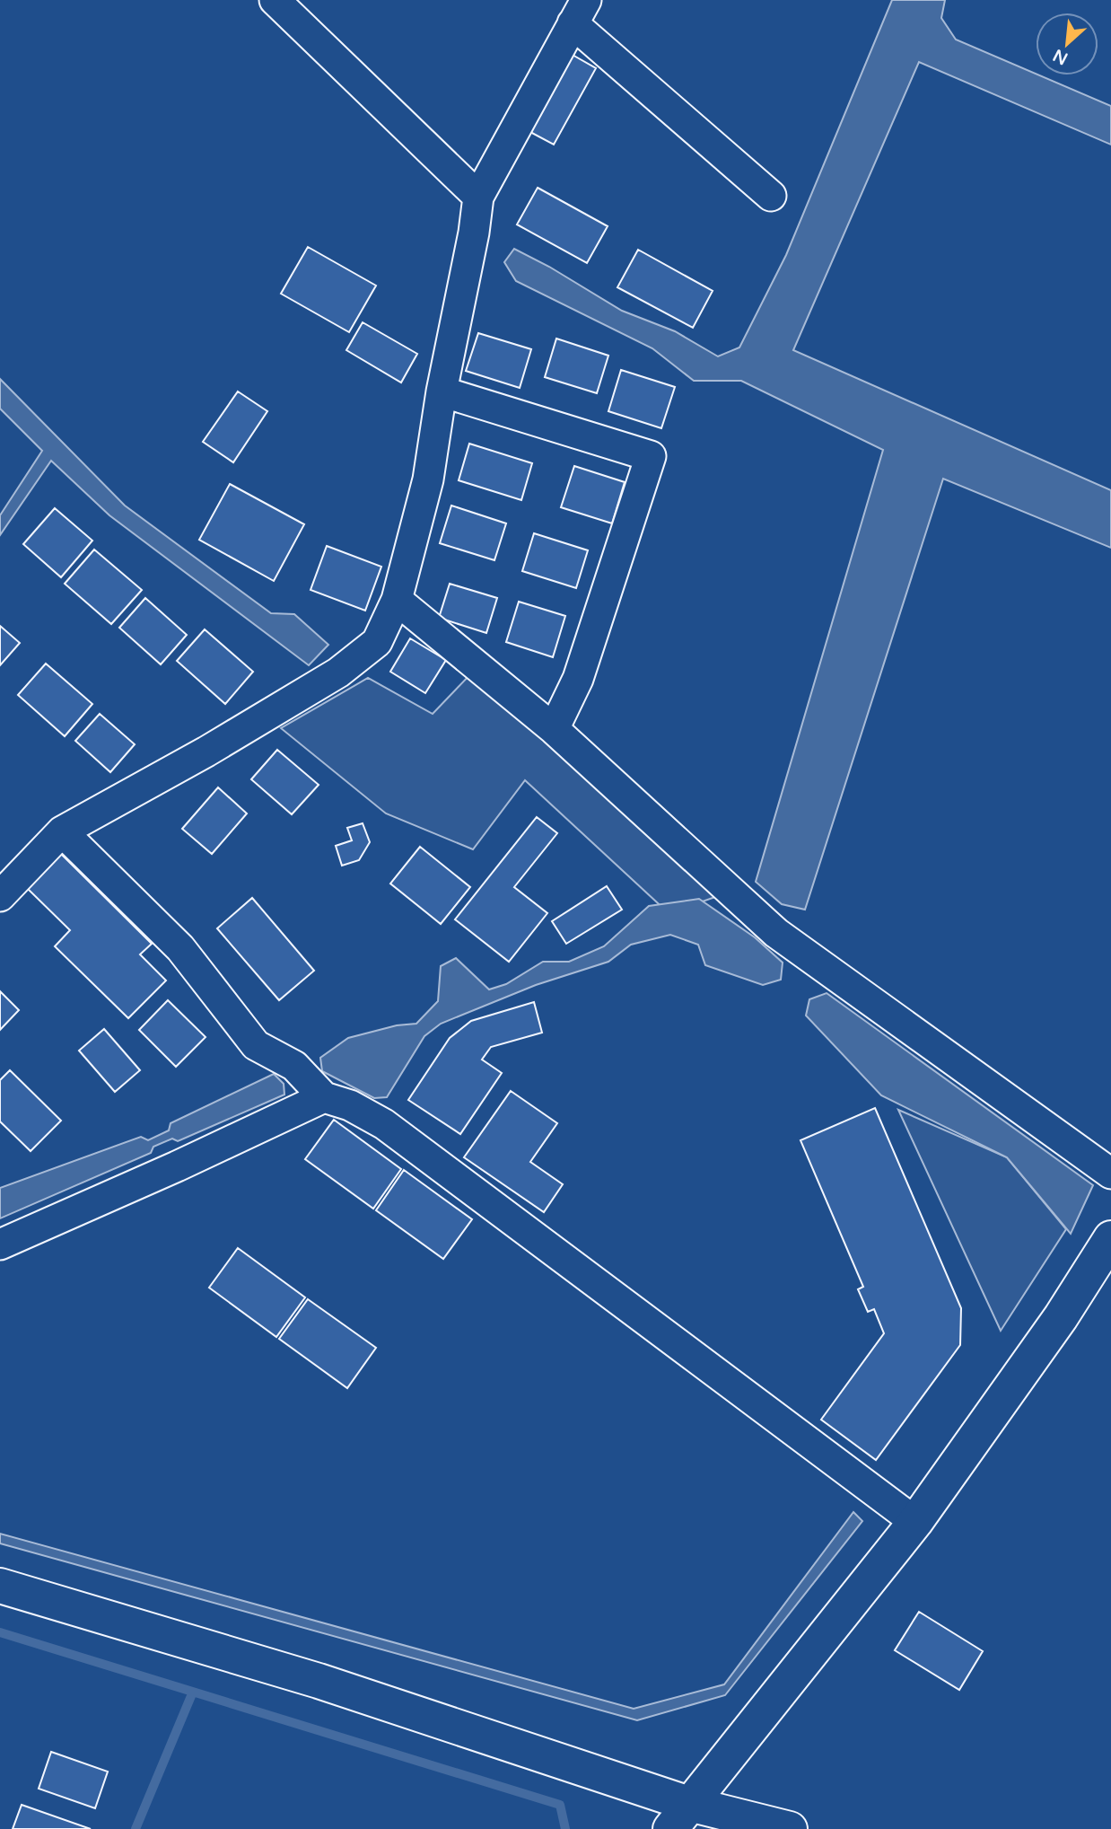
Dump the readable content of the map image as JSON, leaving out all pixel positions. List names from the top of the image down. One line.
{"north":"bottom left"}
